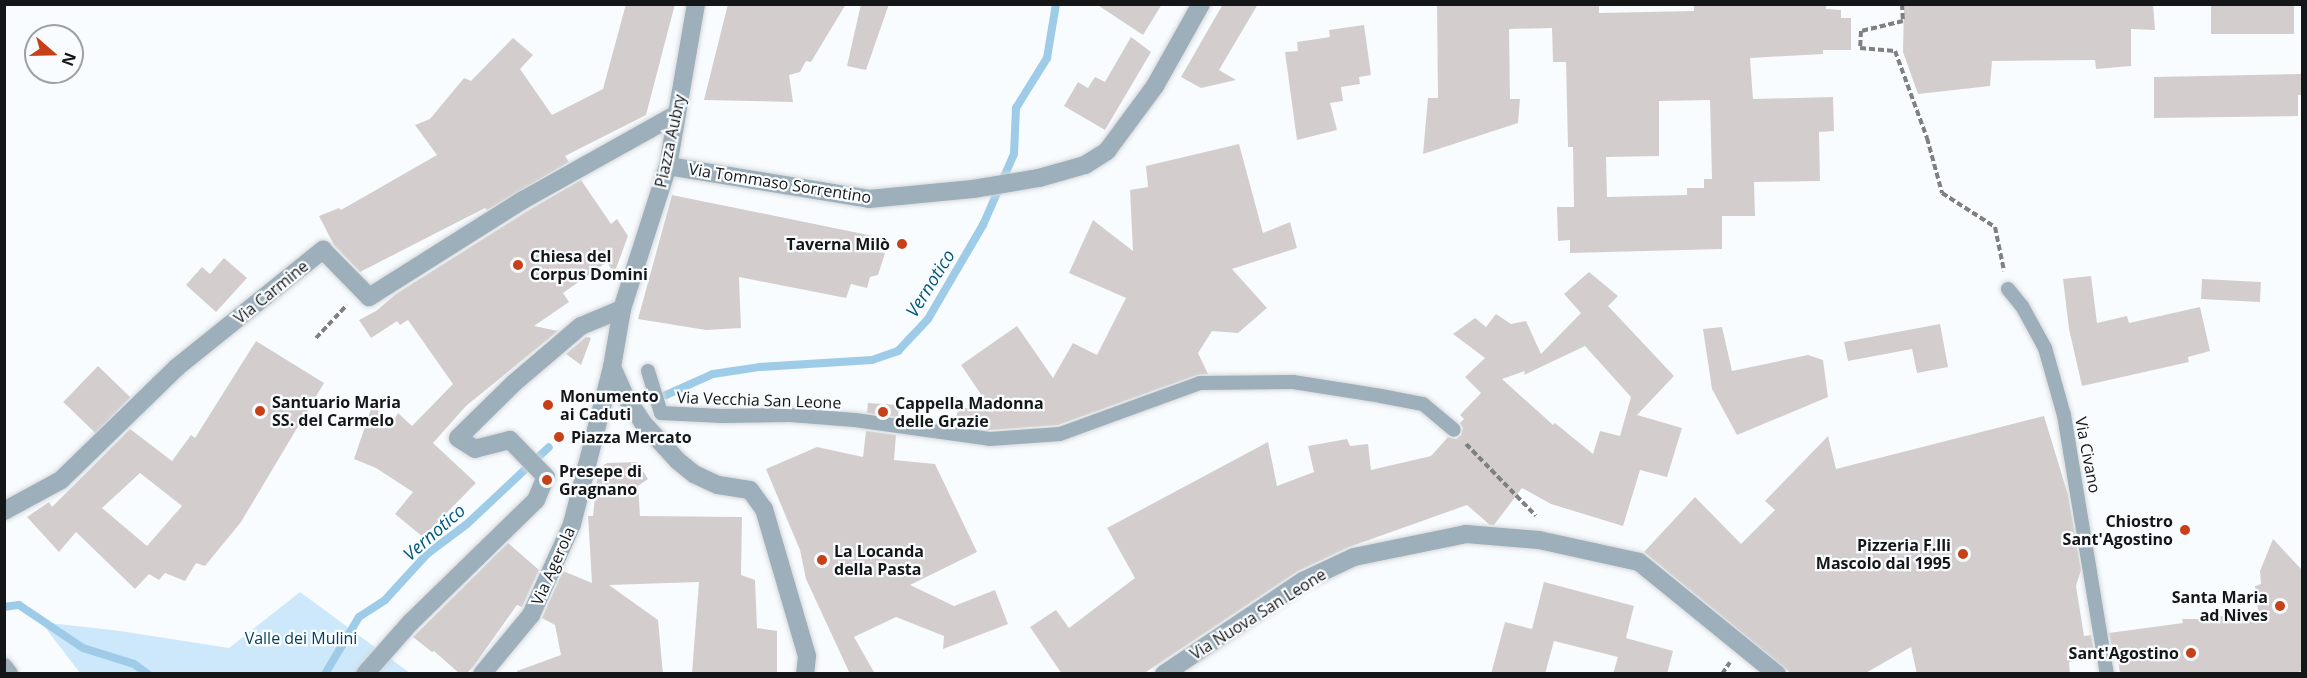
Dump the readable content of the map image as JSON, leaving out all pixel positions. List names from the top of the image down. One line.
{"streets":{"street":["Piazza Aubry","Via Tommaso Sorrentino","Via Carmine","Via Agerola","Via Nuova San Leone"],"lane":["Via Vecchia San Leone","Via Civano"]},"crossings":[["Piazza Aubry","Via Tommaso Sorrentino"]],"water":["Vernotico"],"parks":["Valle dei Mulini"],"places":["Taverna Milò","Chiesa del Corpus Domini","Monumento ai Caduti","Santuario Maria SS. del Carmelo","Cappella Madonna delle Grazie","Piazza Mercato","Presepe di Gragnano","Chiostro Sant'Agostino","Pizzeria F.lli Mascolo dal 1995","La Locanda della Pasta","Santa Maria ad Nives","Sant'Agostino"],"north":"right"}
